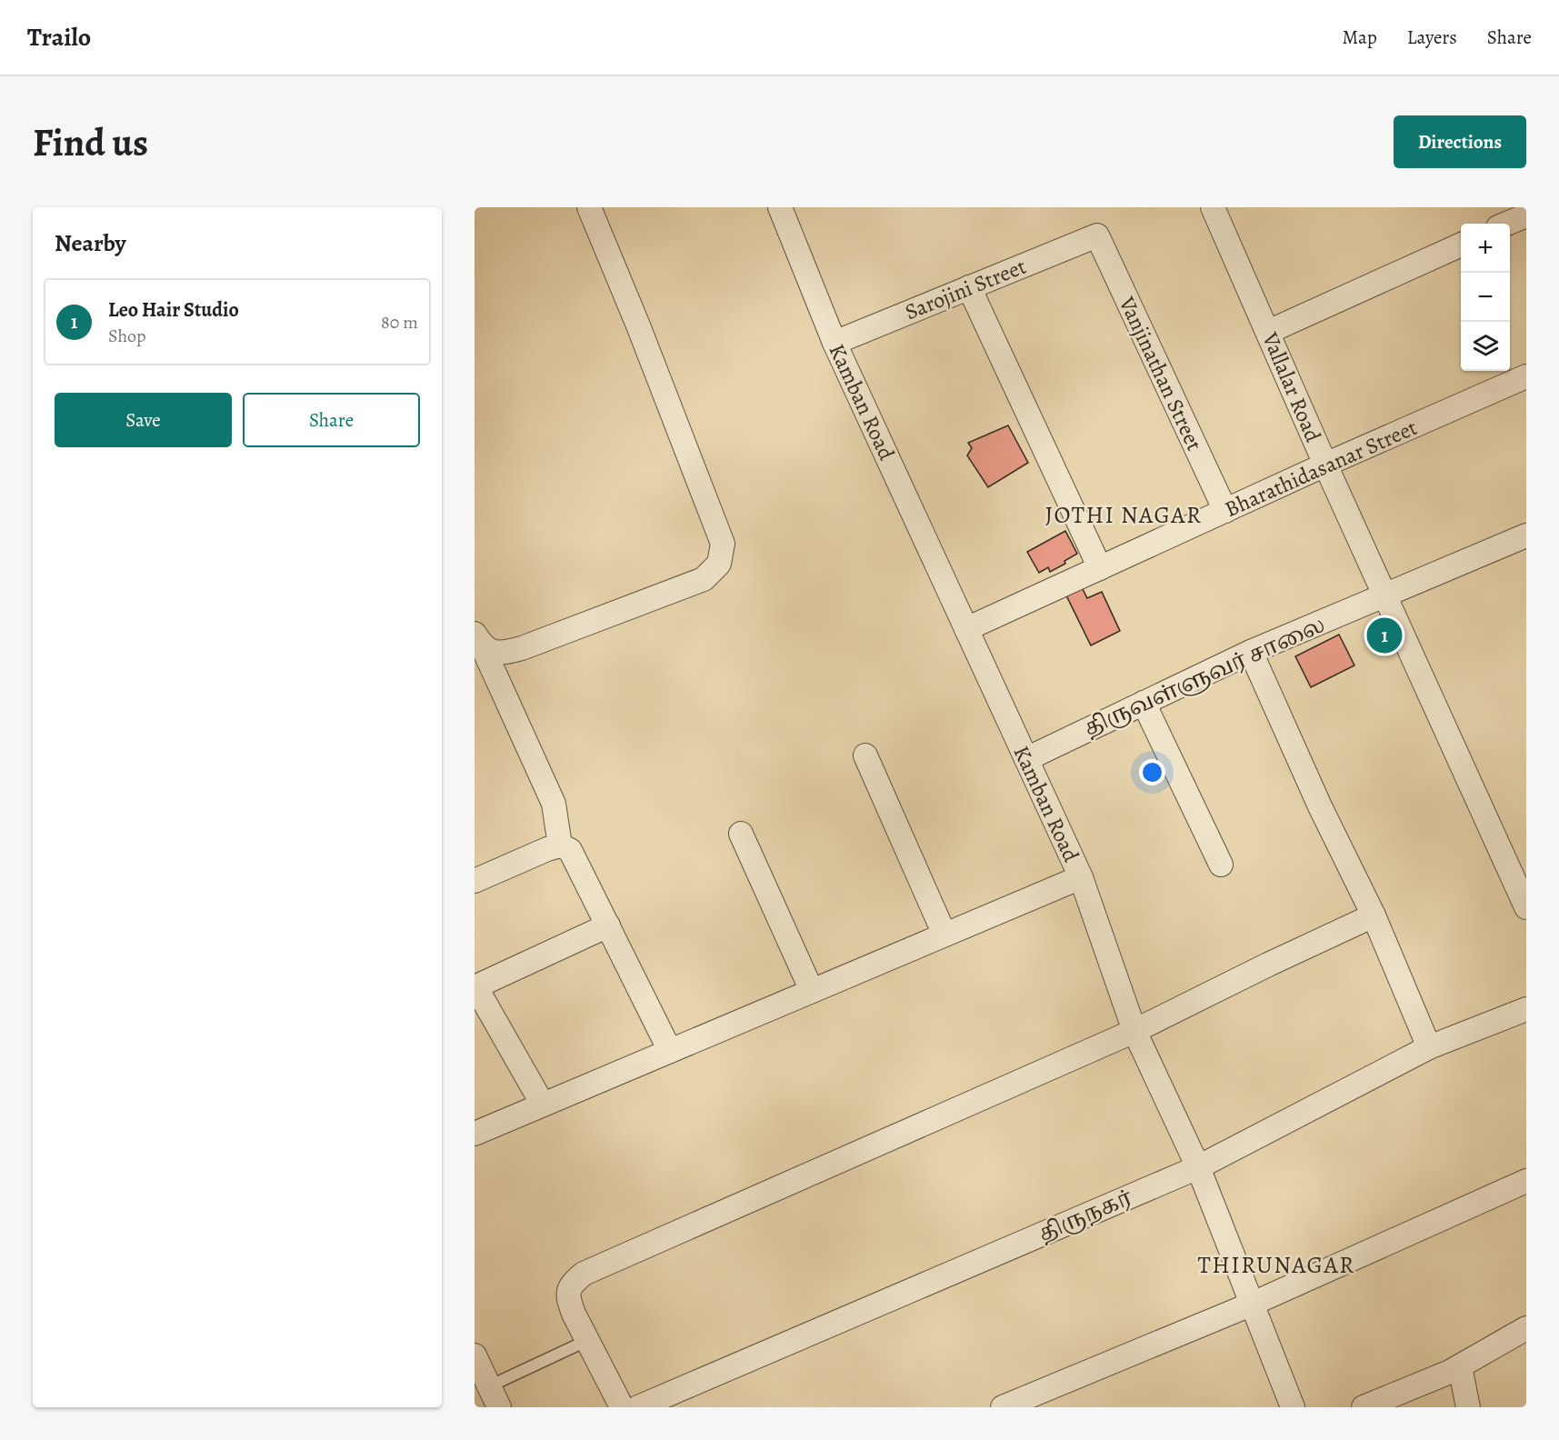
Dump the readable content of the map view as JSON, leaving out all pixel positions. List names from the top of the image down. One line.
{"streets":{"street":["Sarojini Street","Vanjinathan Street","Vallalar Road","Kamban Road","Bharathidasanar Street","திருவள்ளுவர் சாலை","திருநகர்"]},"crossings":[["Sarojini Street","Vanjinathan Street"],["Sarojini Street","Kamban Road"],["Vanjinathan Street","Bharathidasanar Street"],["Vallalar Road","Bharathidasanar Street"],["Vallalar Road","திருவள்ளுவர் சாலை"],["Kamban Road","Bharathidasanar Street"],["Kamban Road","திருவள்ளுவர் சாலை"],["Kamban Road","திருநகர்"]],"districts":["JOTHI NAGAR","THIRUNAGAR"],"page":{"header":"Trailo","nav":["Map","Layers","Share"],"buttons":["Directions",["Save","Share"]],"title":"Find us","heading":"Nearby","map_buttons":["+","−"],"list":[{"mark":"1","name":"Leo Hair Studio","note":"Shop","value":"80 m"}],"pins":"1"}}
